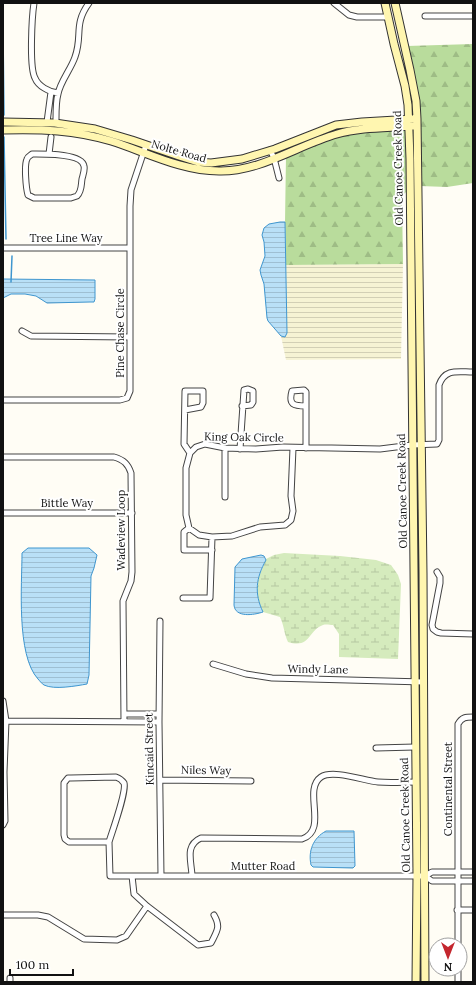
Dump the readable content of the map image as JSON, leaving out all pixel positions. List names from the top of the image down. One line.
{"streets":{"main road":["Nolte Road","Old Canoe Creek Road"],"street":["Tree Line Way","Pine Chase Circle","King Oak Circle","Bittle Way","Wadeview Loop","Windy Lane","Kincaid Street","Niles Way","Continental Street","Mutter Road"]},"crossings":[["Nolte Road","Old Canoe Creek Road"],["Nolte Road","Pine Chase Circle"],["Old Canoe Creek Road","King Oak Circle"],["Old Canoe Creek Road","Windy Lane"],["Old Canoe Creek Road","Mutter Road"],["Tree Line Way","Pine Chase Circle"],["Bittle Way","Wadeview Loop"],["Kincaid Street","Niles Way"],["Kincaid Street","Mutter Road"]],"scale_bar":"100 m","north":"bottom"}
